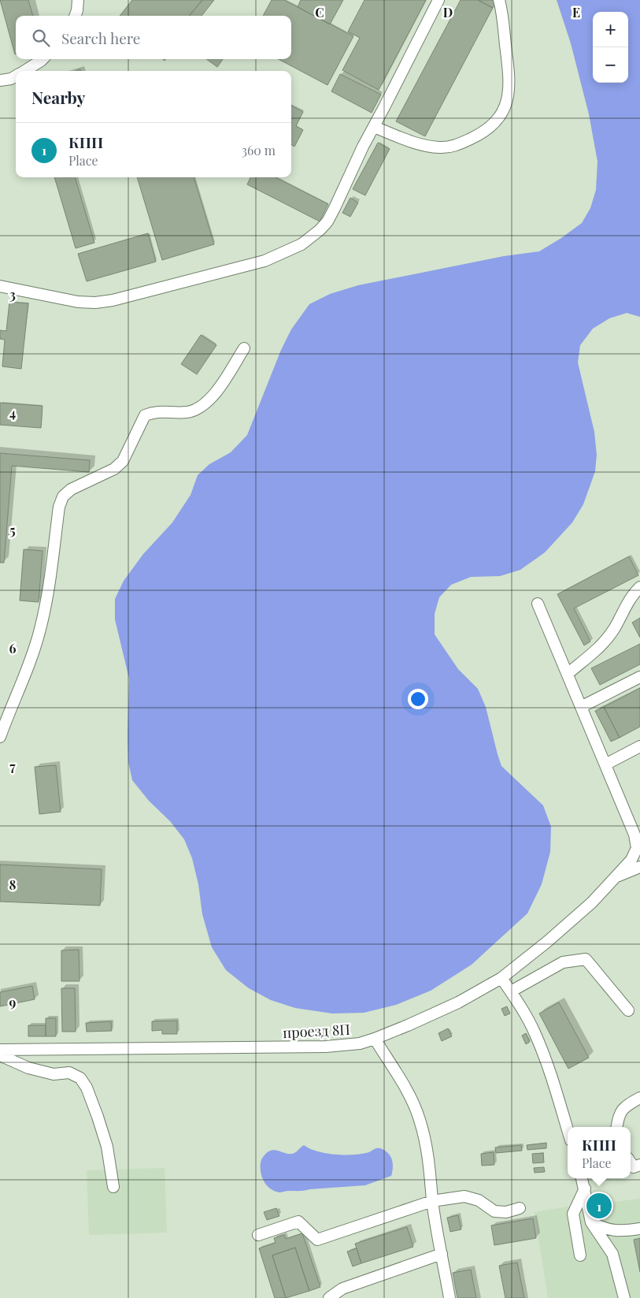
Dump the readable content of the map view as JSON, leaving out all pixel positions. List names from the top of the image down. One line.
{"streets":{"street":["проезд 8П"]},"page":{"map_buttons":["+","−"],"search":"Search here","heading":"Nearby","list":[{"mark":"1","name":"КПП","note":"Place","value":"360 m"}],"popup":["КПП","Place"],"pins":"1"},"grid":{"columns":["C","D","E"],"rows":["3","4","5","6","7","8","9"]}}
